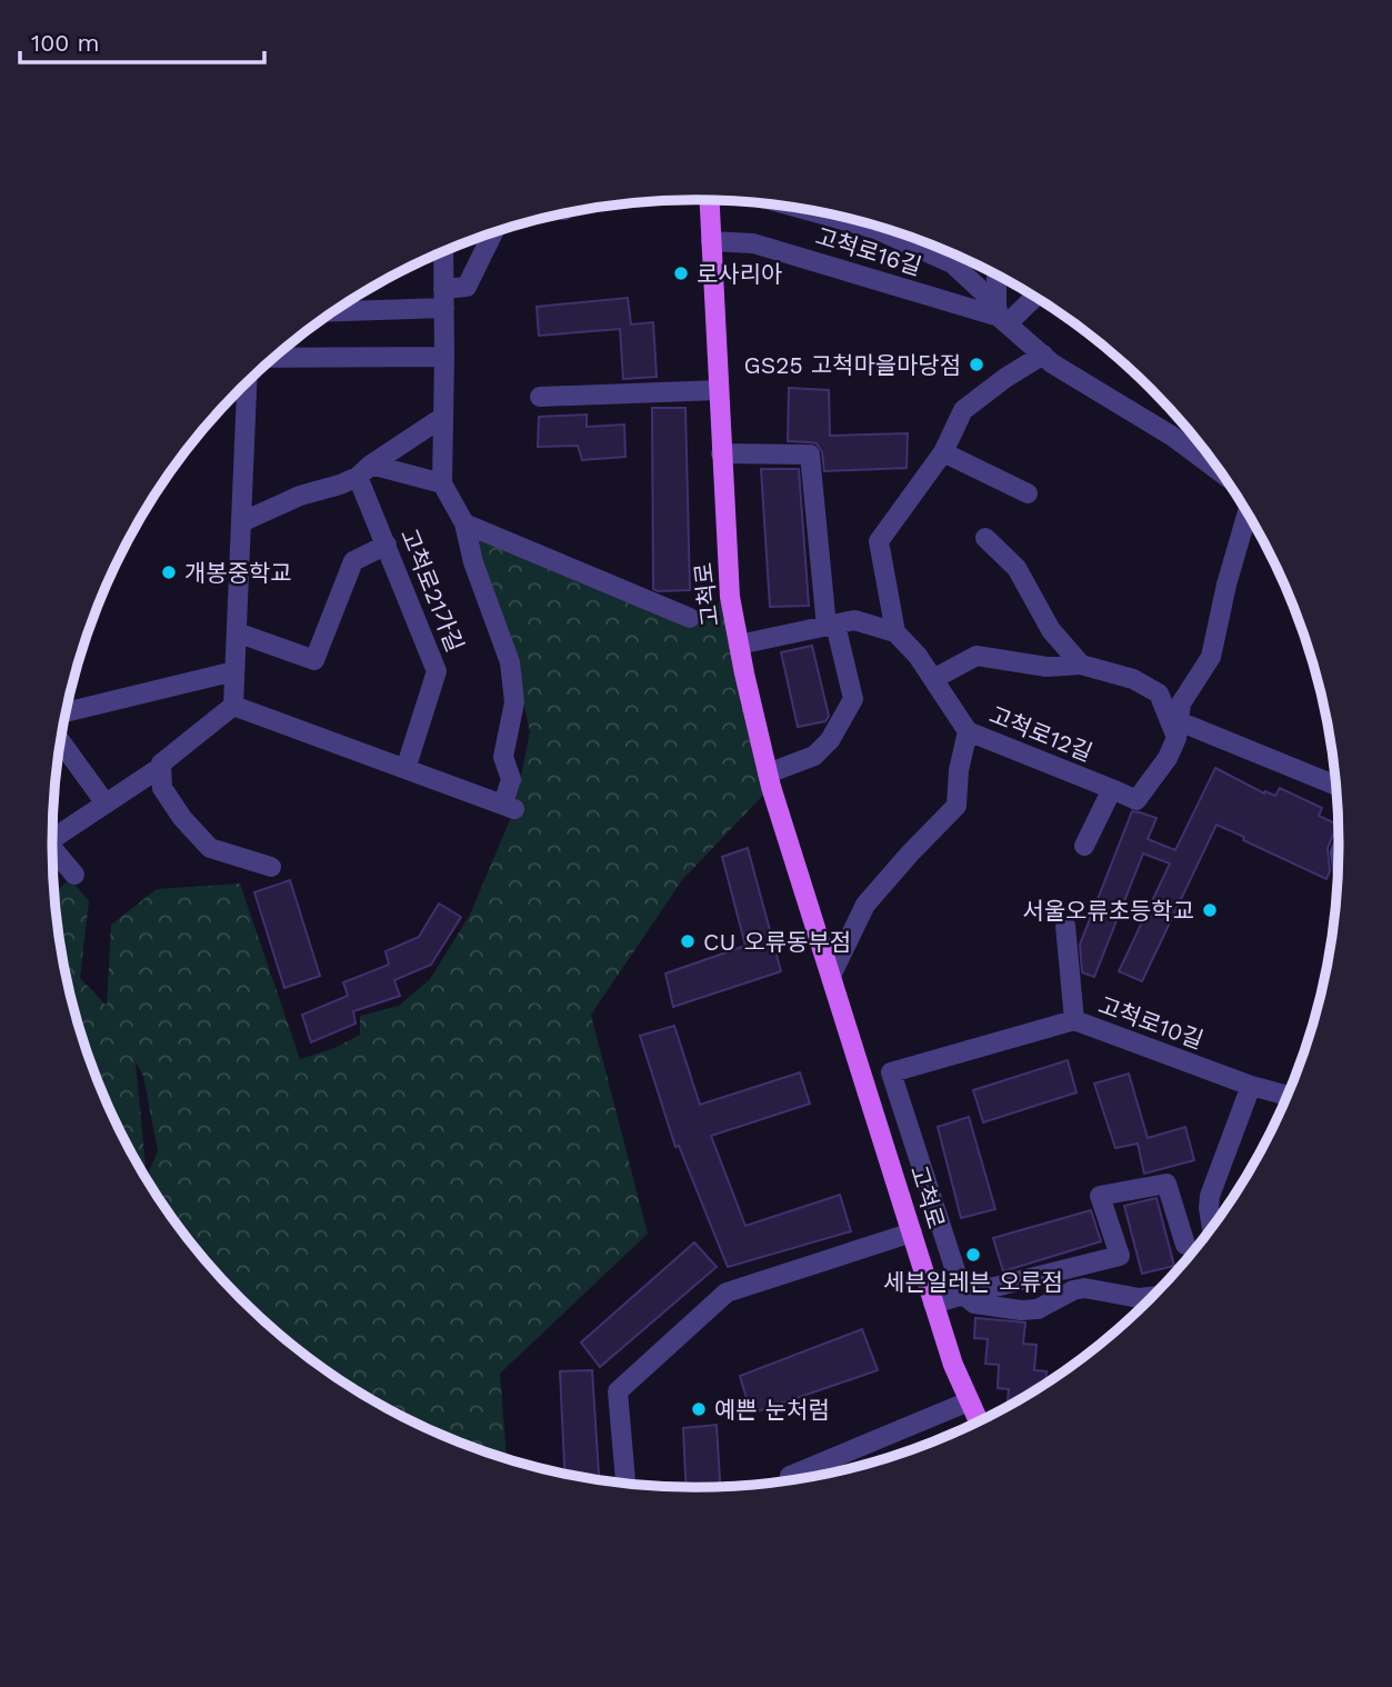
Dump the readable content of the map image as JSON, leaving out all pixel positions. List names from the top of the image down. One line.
{"streets":{"main road":["고척로"],"street":["고척로16길","고척로21가길","고척로12길","고척로10길"]},"crossings":[["고척로16길","고척로"],["고척로16길","고척로12길"]],"places":["로사리아","GS25 고척마을마당점","개봉중학교","서울오류초등학교","CU 오류동부점","세븐일레븐 오류점","예쁜 눈처럼"],"scale_bar":"100 m"}
